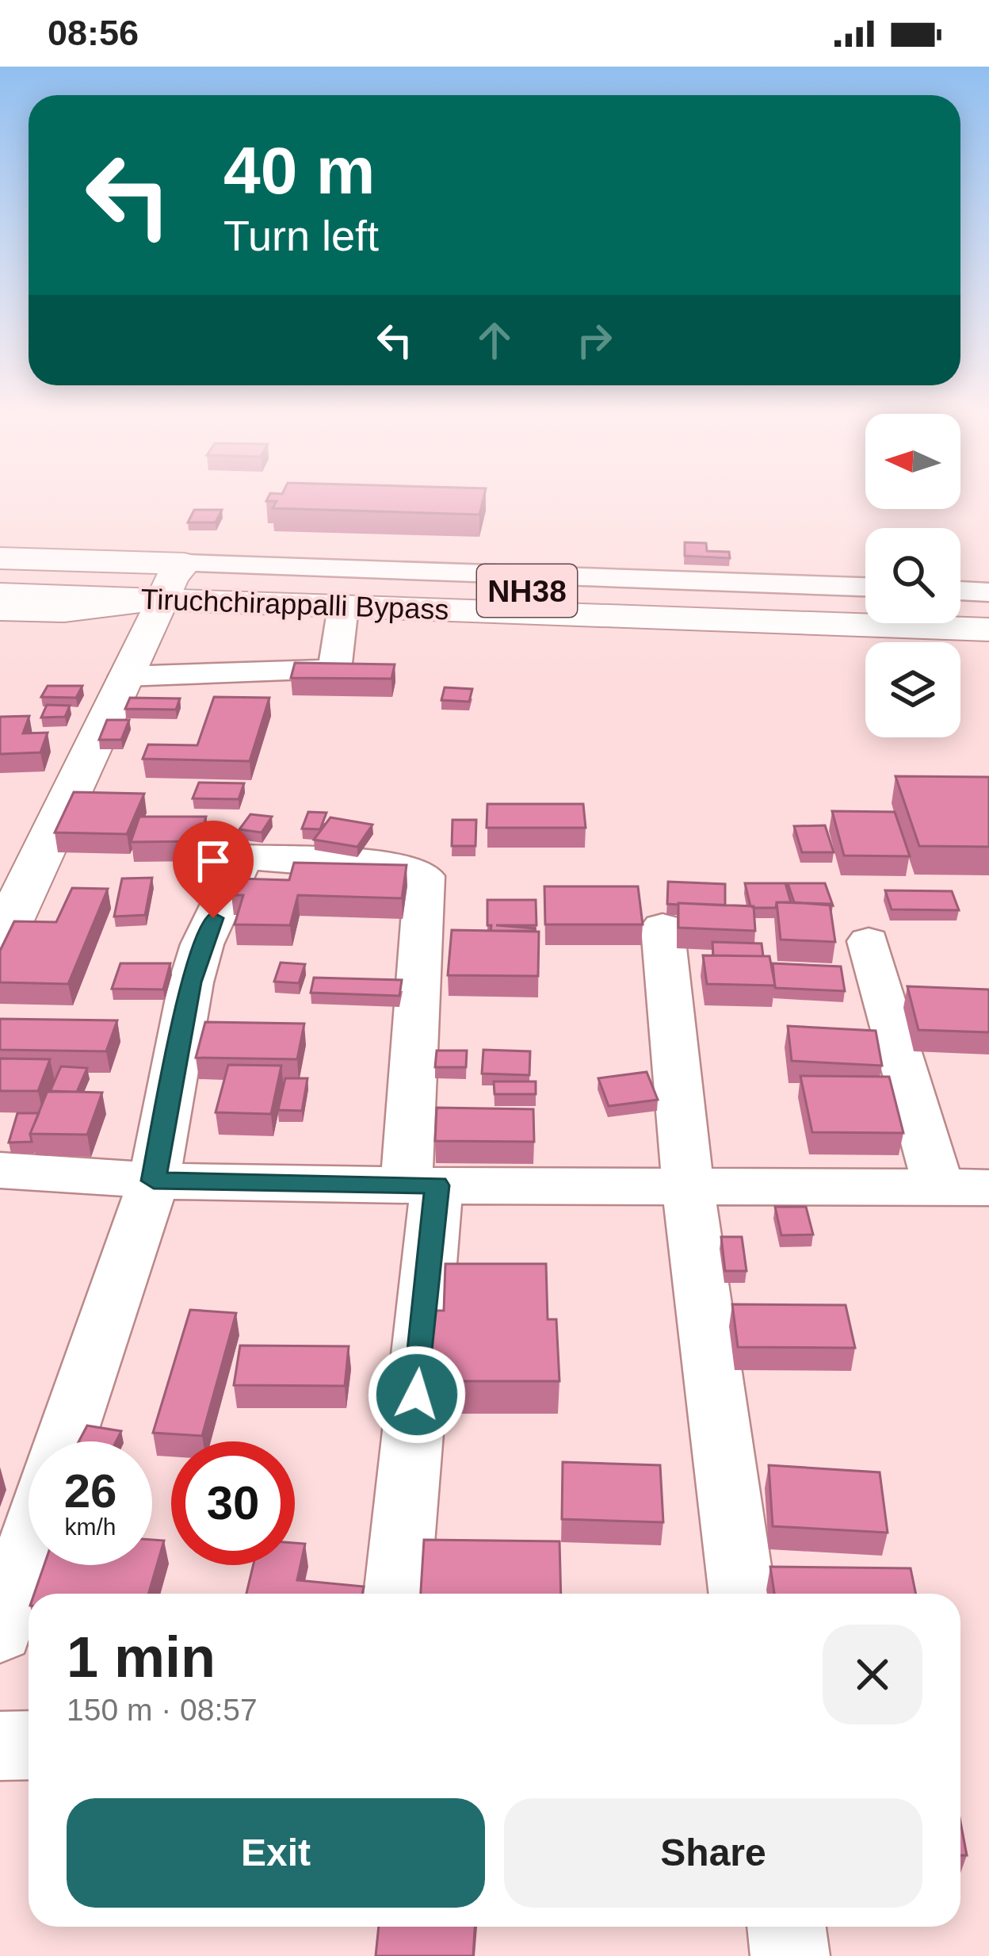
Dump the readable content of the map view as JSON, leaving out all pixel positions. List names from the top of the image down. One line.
{"streets":{"main road":["NH38","Tiruchchirappalli Bypass"]},"north":"left","page":{"status":"08:56","turn":["40 m","Turn left"],"speed":"26 km/h","limit":"30","heading":["1 min","150 m · 08:57"],"buttons":["Exit","Share"]}}
